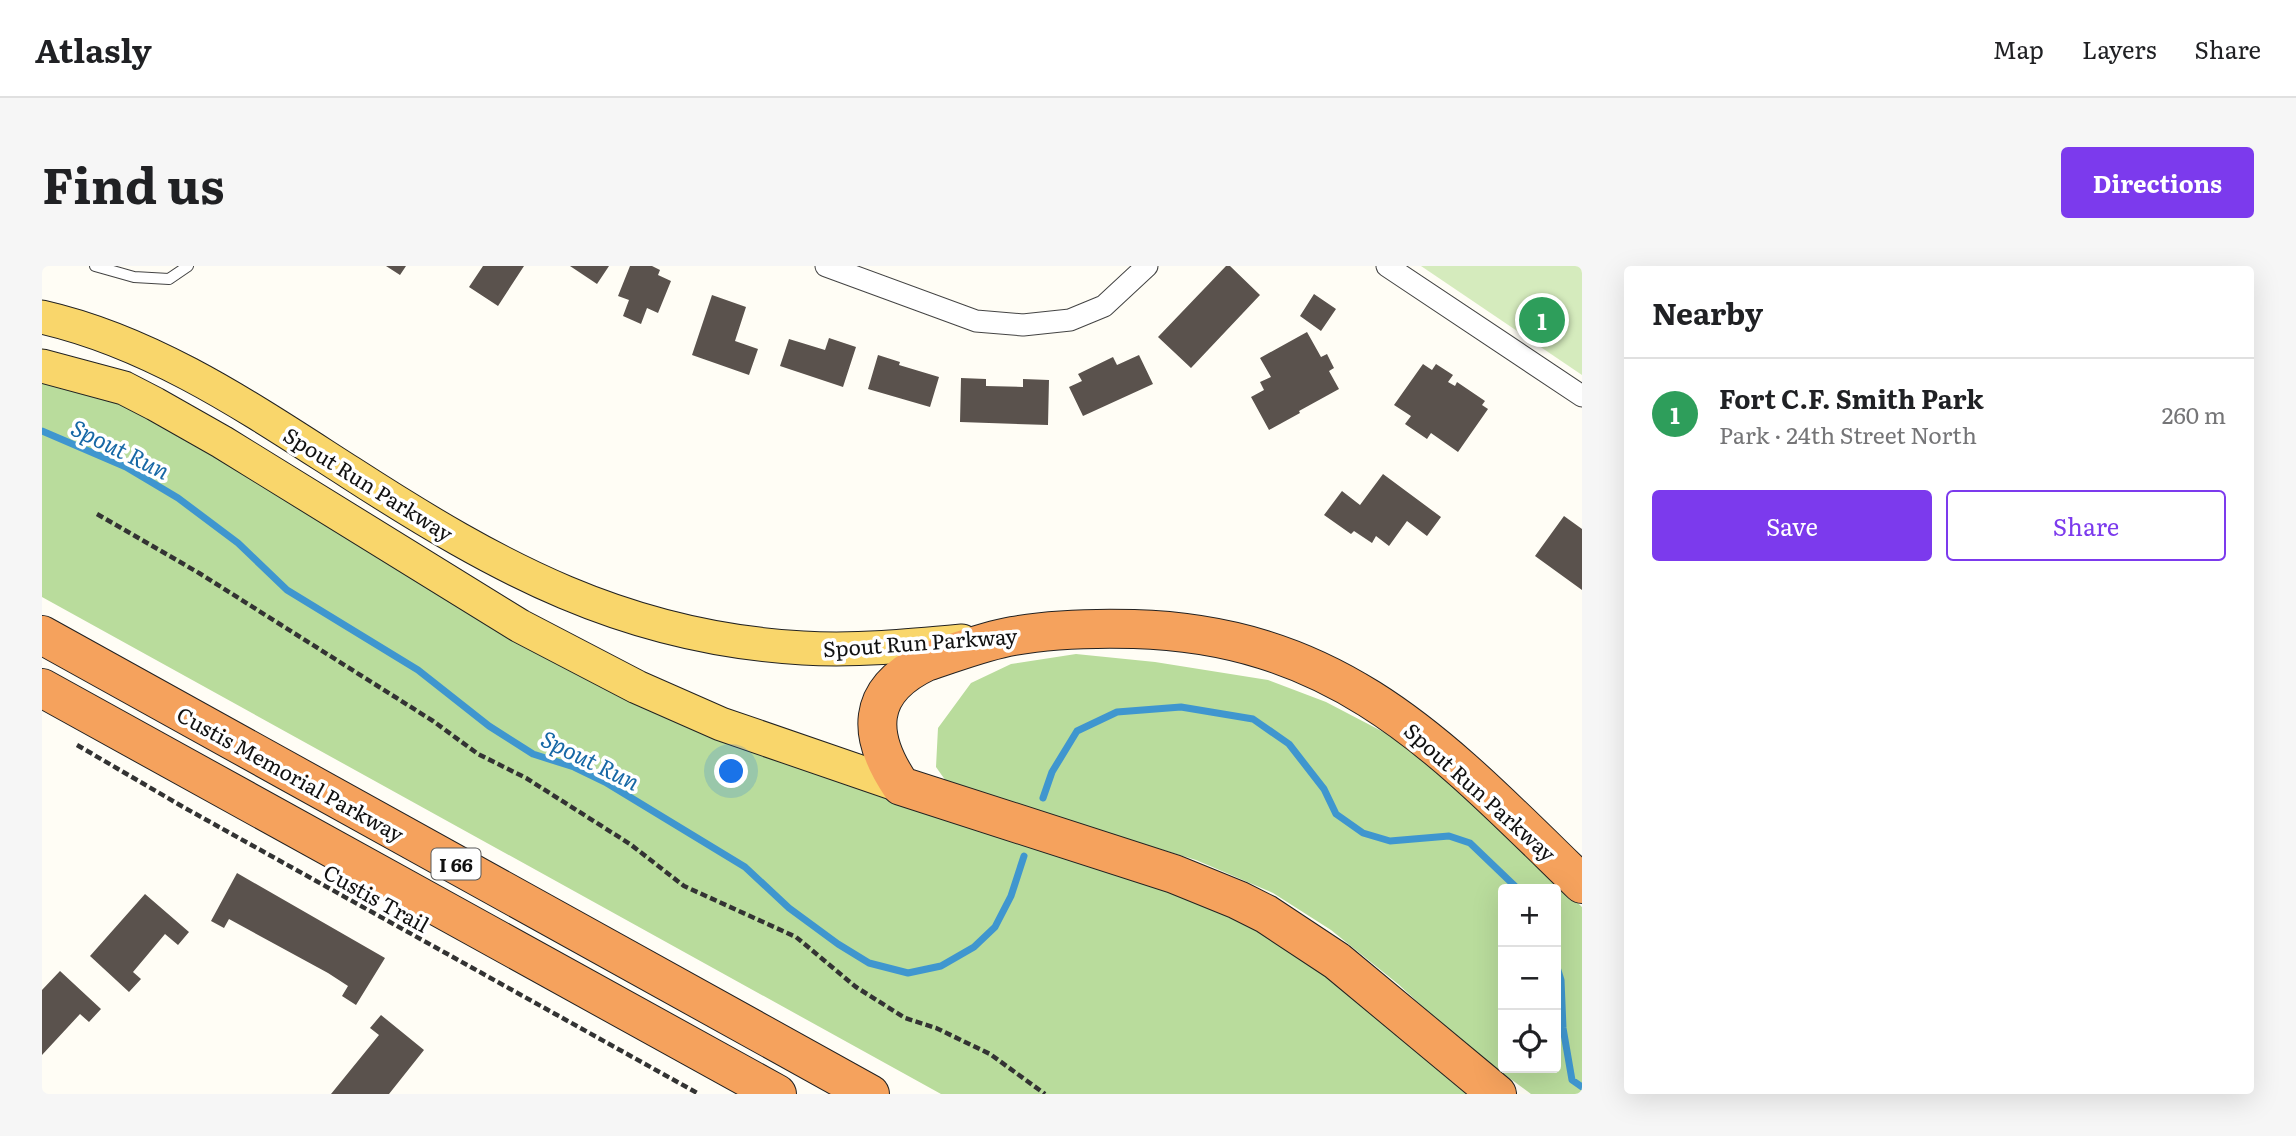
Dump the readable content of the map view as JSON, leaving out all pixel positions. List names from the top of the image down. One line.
{"streets":{"highway":["Spout Run Parkway","Custis Memorial Parkway","I 66"],"path":["Custis Trail"]},"water":["Spout Run"],"page":{"header":"Atlasly","nav":["Map","Layers","Share"],"title":"Find us","buttons":["Directions",["Save","Share"]],"heading":"Nearby","pins":"1","list":[{"mark":"1","name":"Fort C.F. Smith Park","note":"Park · 24th Street North","value":"260 m"}],"map_buttons":["+","−"]}}
